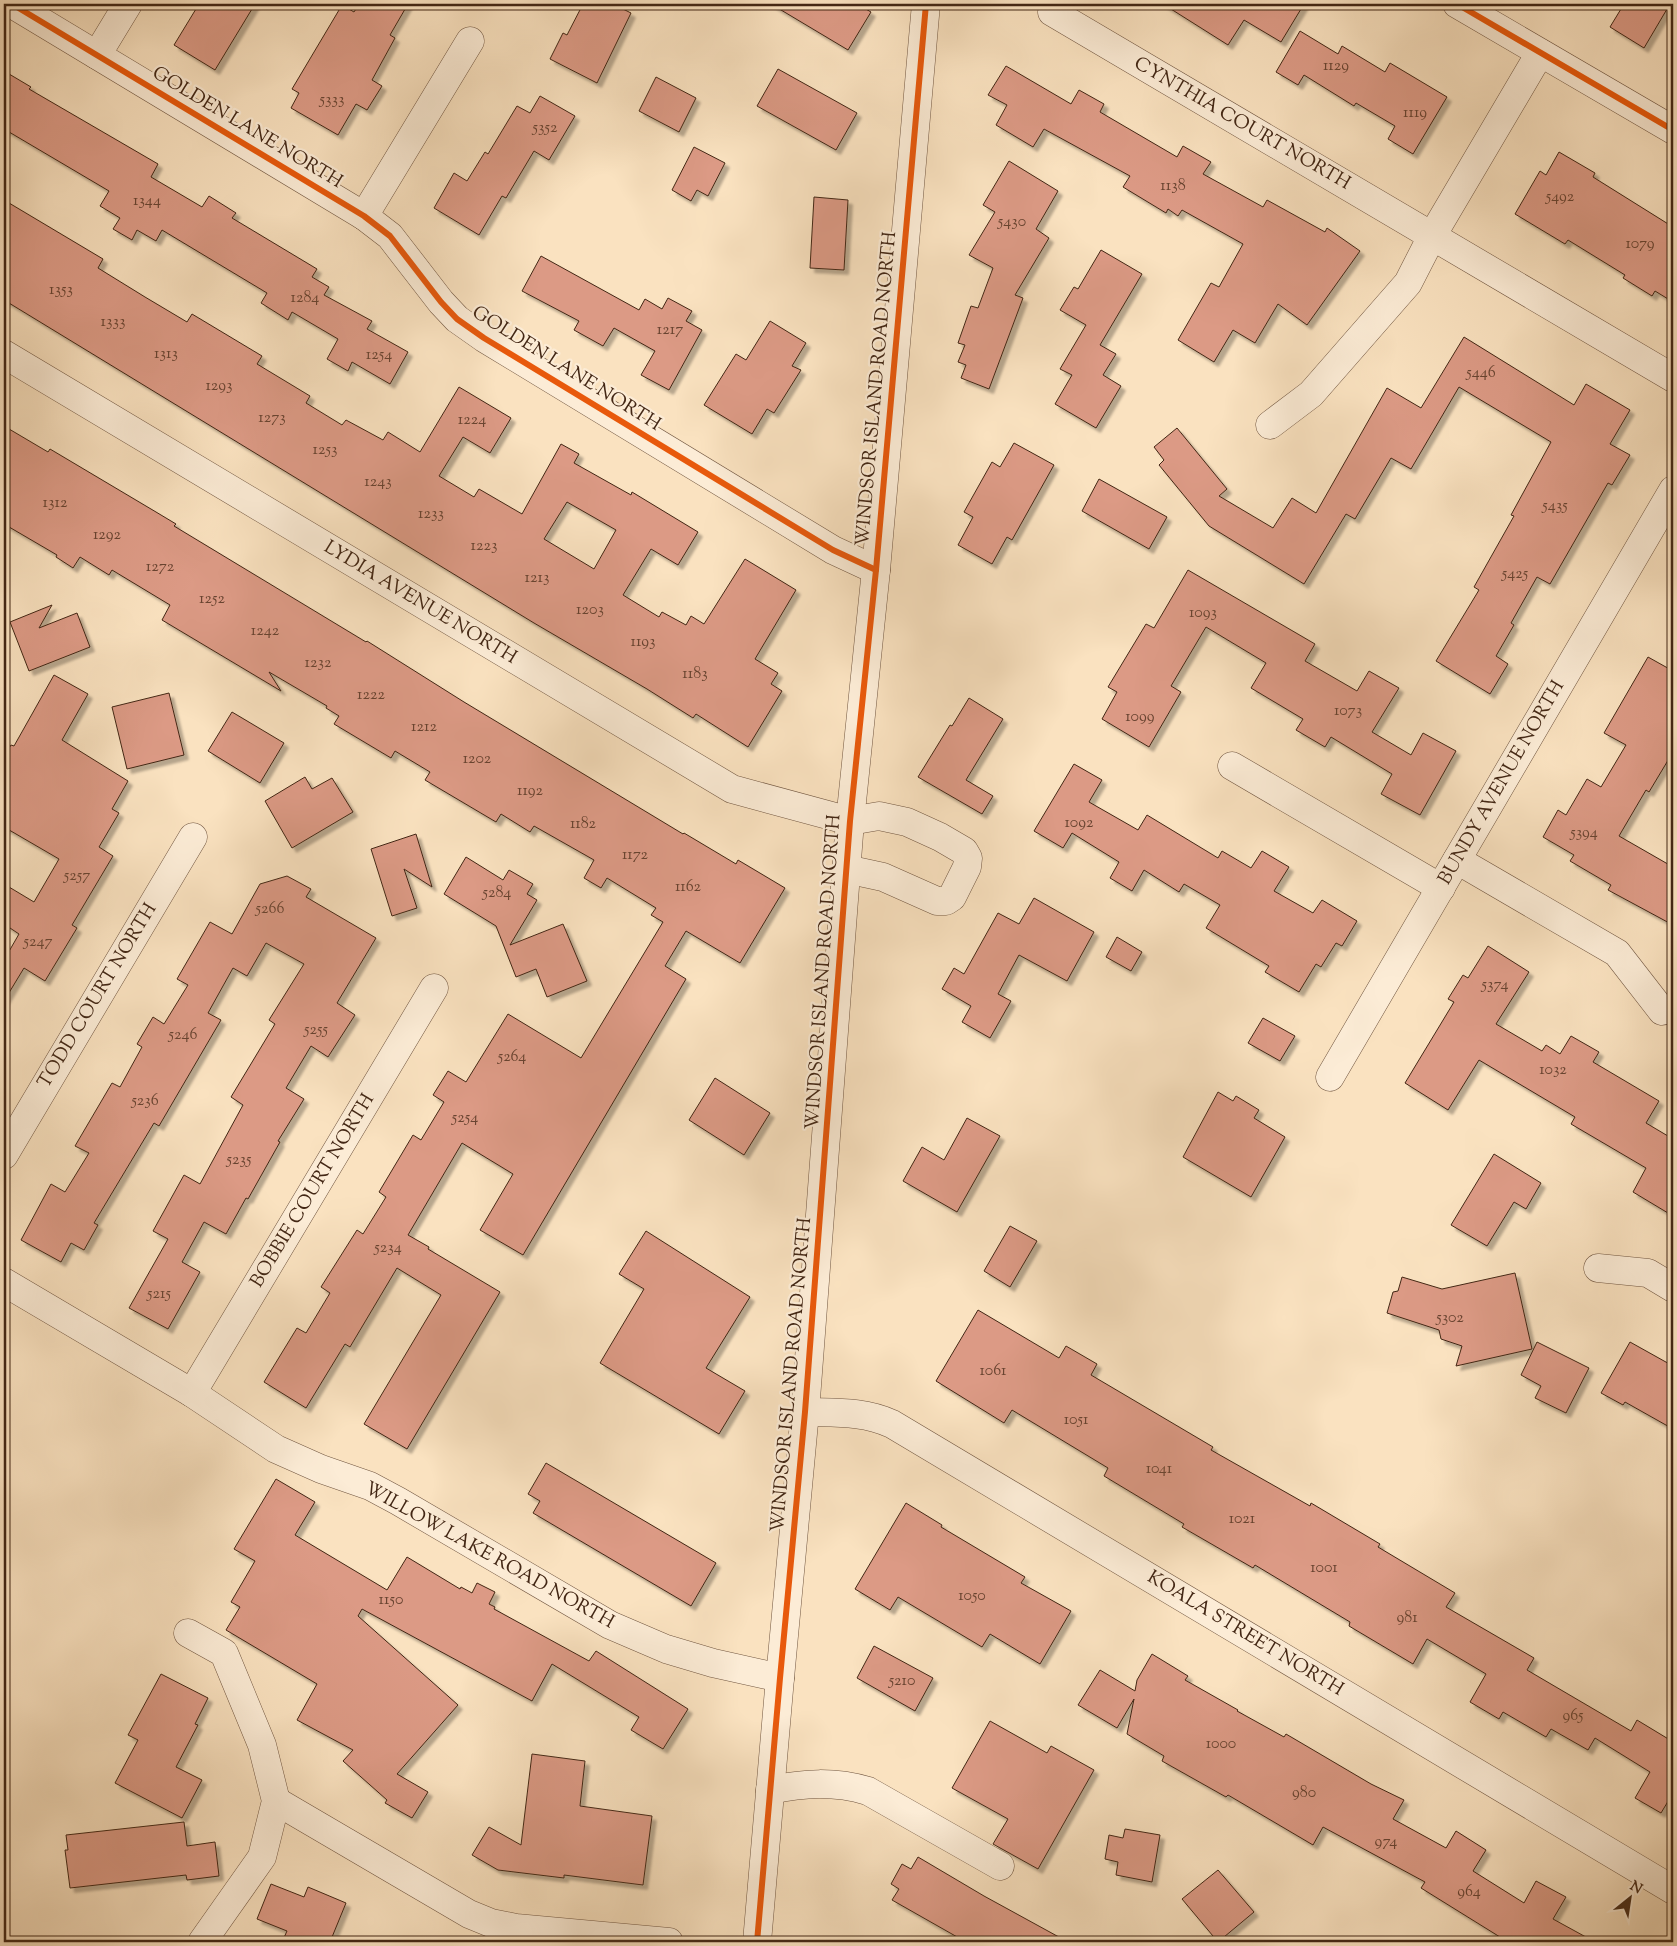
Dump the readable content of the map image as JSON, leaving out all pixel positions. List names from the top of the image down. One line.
{"streets":{"street":["CYNTHIA COURT NORTH","GOLDEN LANE NORTH","WINDSOR ISLAND ROAD NORTH","LYDIA AVENUE NORTH","BUNDY AVENUE NORTH","TODD COURT NORTH","BOBBIE COURT NORTH","WILLOW LAKE ROAD NORTH","KOALA STREET NORTH"]},"crossings":[["GOLDEN LANE NORTH","WINDSOR ISLAND ROAD NORTH"],["WINDSOR ISLAND ROAD NORTH","LYDIA AVENUE NORTH"],["WINDSOR ISLAND ROAD NORTH","WILLOW LAKE ROAD NORTH"],["WINDSOR ISLAND ROAD NORTH","KOALA STREET NORTH"],["BOBBIE COURT NORTH","WILLOW LAKE ROAD NORTH"]],"house_numbers":["1129","5333","1119","5352","1138","5492","1344","5430","1079","1353","1284","1333","1217","1313","1254","5446","1293","1273","1224","1253","1243","1312","5435","1233","1292","1223","1272","5425","1213","1252","1203","1093","1242","1193","1232","1183","1222","1073","1099","1212","1202","1192","1092","1182","5394","1172","5257","1162","5284","5266","5247","5374","5255","5246","5264","1032","5236","5254","5235","5234","5215","5302","1061","1051","1041","1021","1001","1050","1150","981","5210","965","1000","980","974","964"],"north":"top right"}
